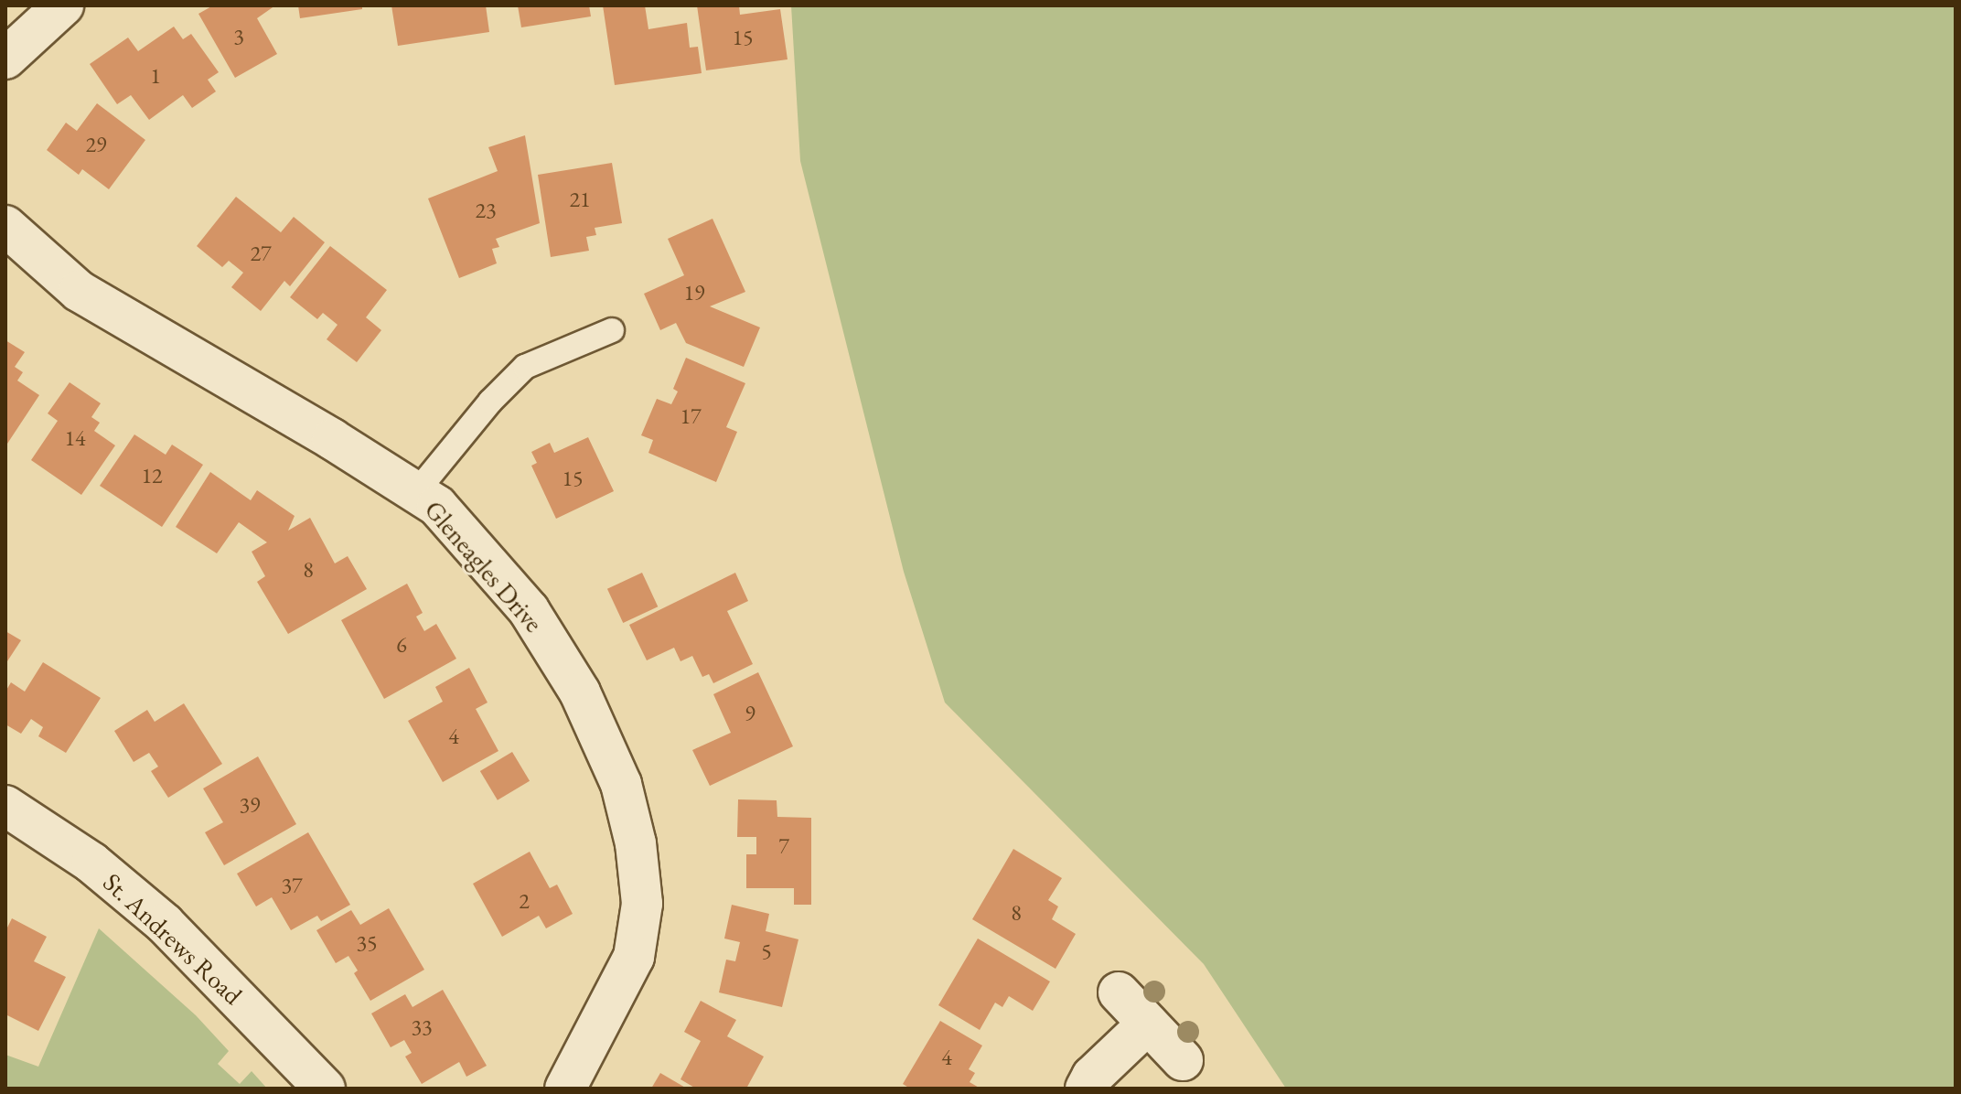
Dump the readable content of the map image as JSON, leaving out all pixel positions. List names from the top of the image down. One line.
{"streets":{"street":["Gleneagles Drive","St. Andrews Road"]},"house_numbers":["3","15","1","29","21","23","27","19","17","14","12","15","8","6","9","4","39","7","37","2","8","35","5","33","4"]}
